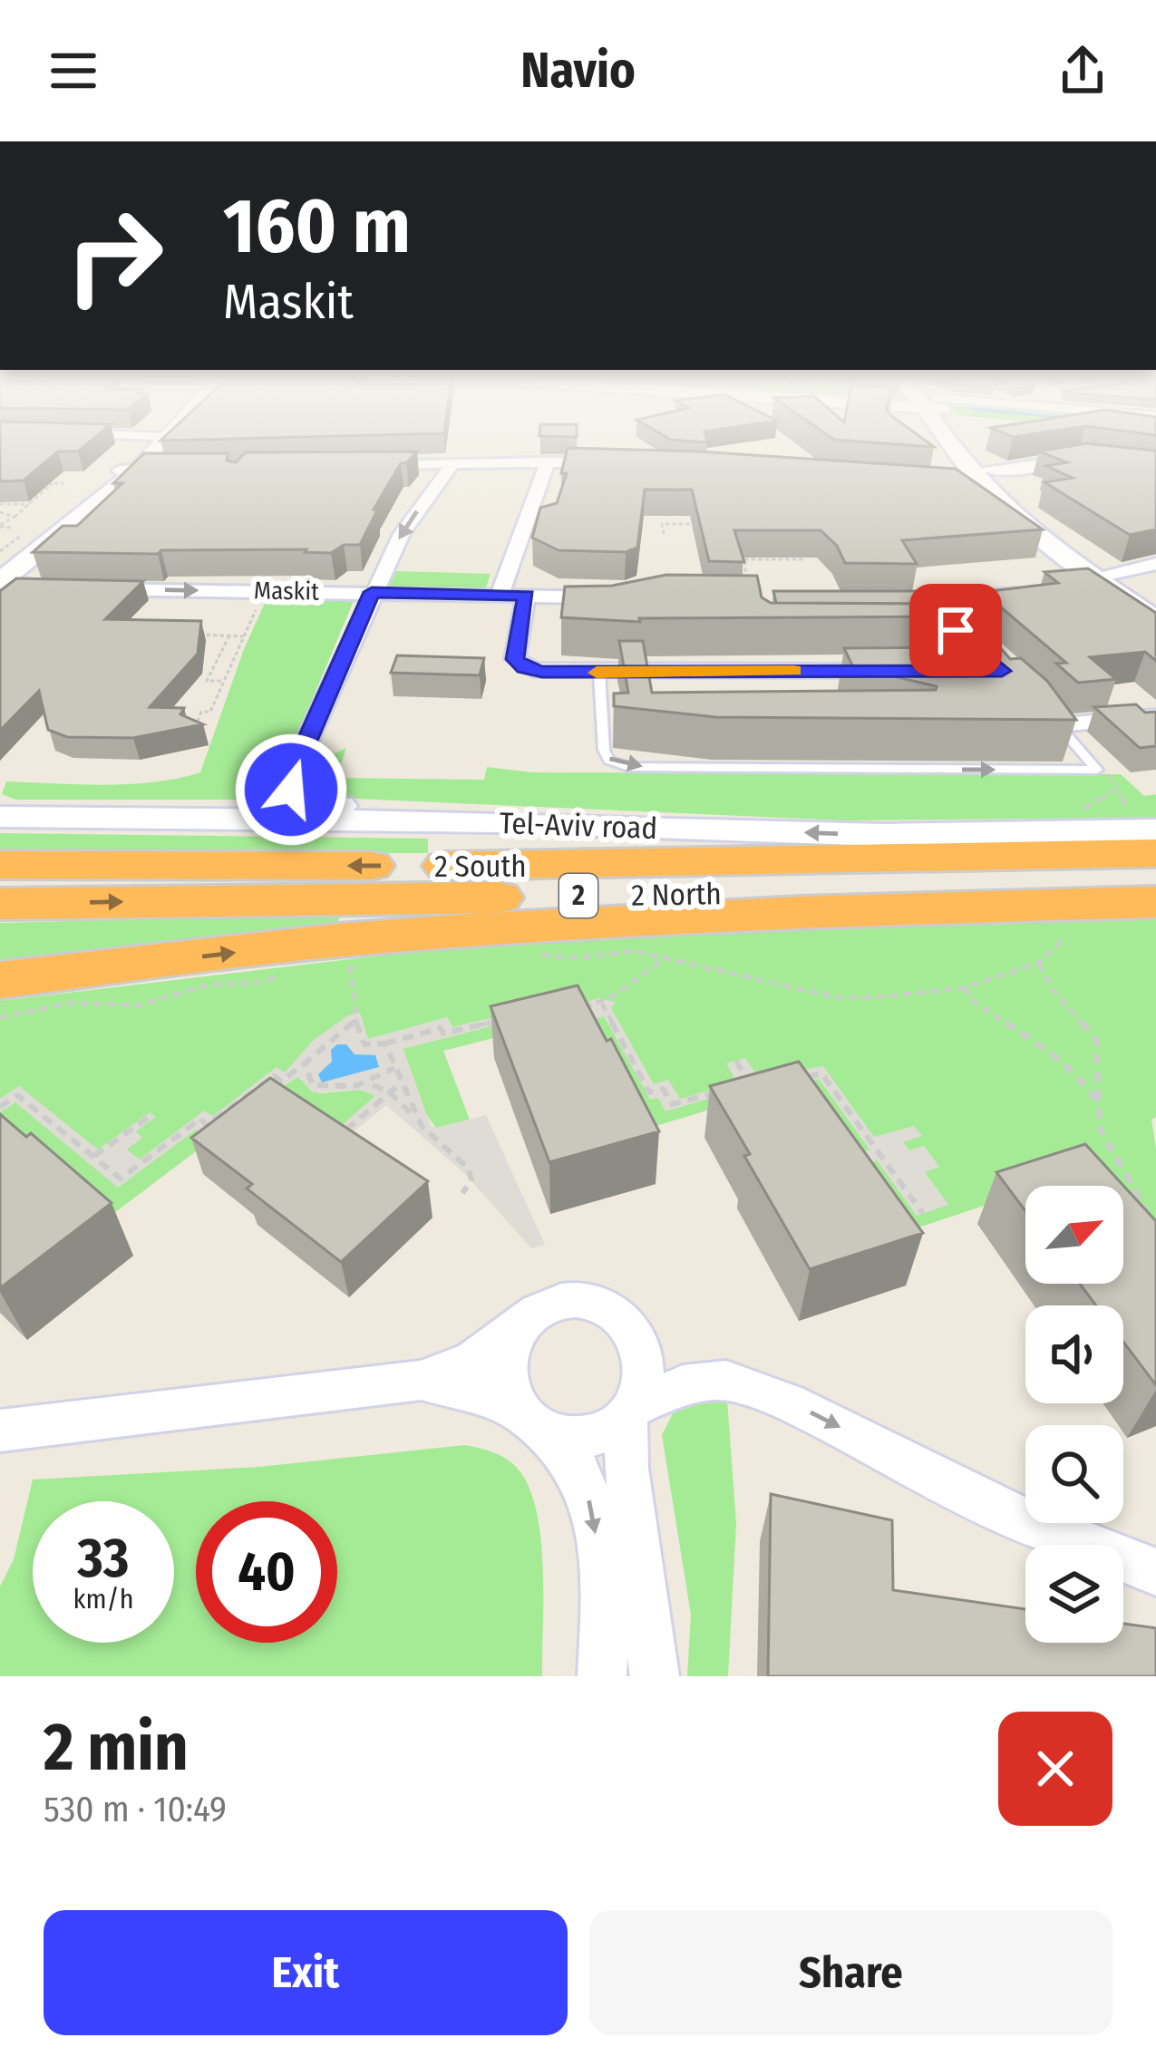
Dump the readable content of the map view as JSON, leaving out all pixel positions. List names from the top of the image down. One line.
{"streets":{"highway":["2 South","2 North","2"],"street":["Maskit","Tel-Aviv road"]},"north":"top right","page":{"header":"Navio","turn":["160 m","Maskit"],"speed":"33 km/h","limit":"40","heading":["2 min","530 m · 10:49"],"buttons":["Exit","Share"]}}
